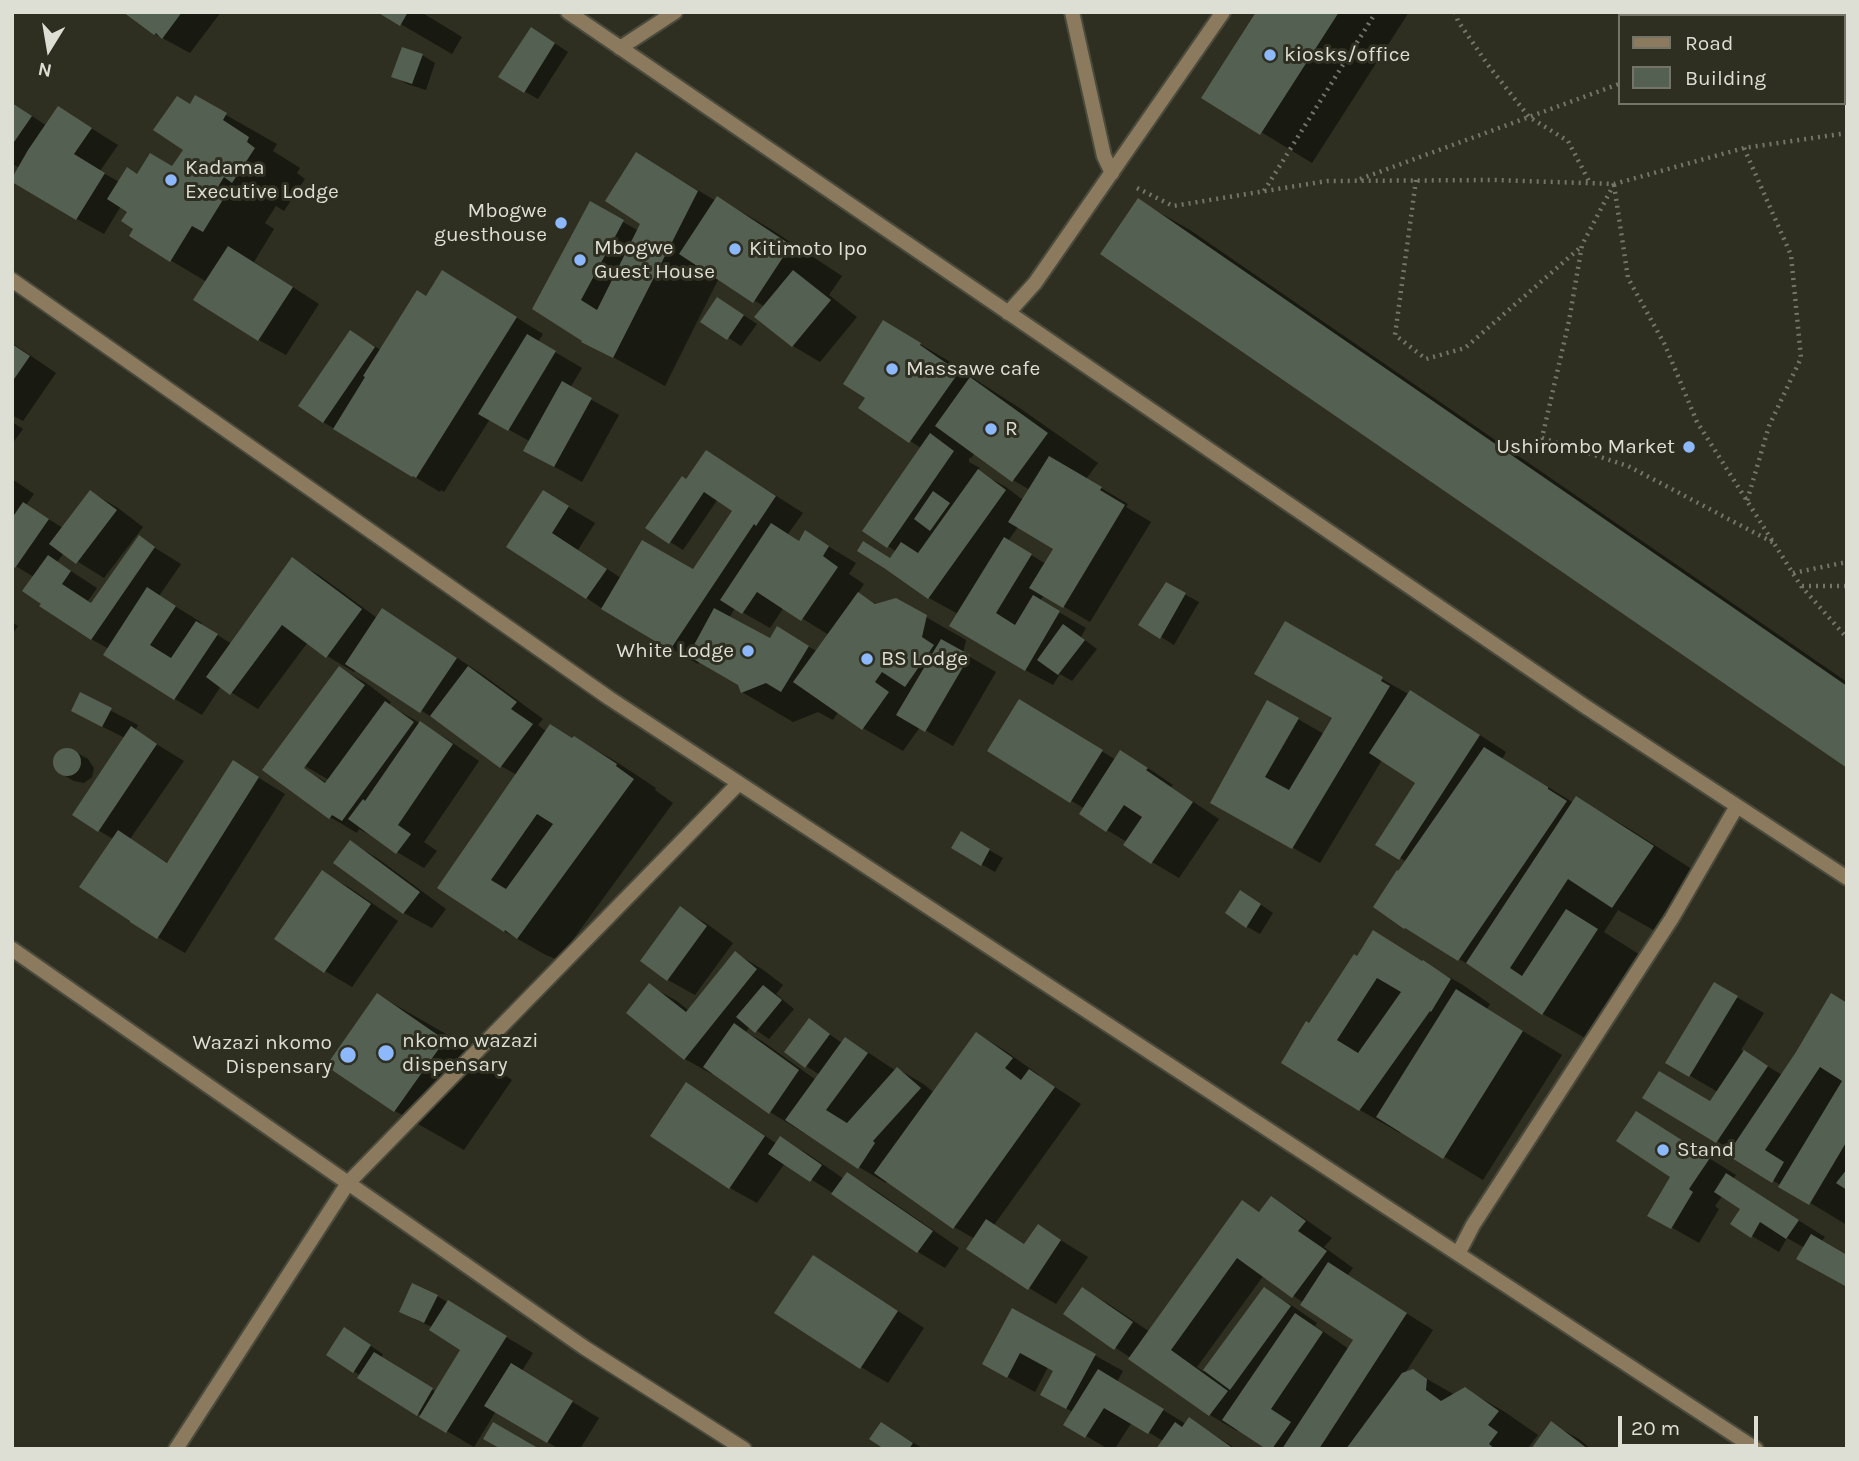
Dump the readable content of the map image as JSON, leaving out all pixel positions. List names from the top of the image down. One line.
{"places":["kiosks/office","Kadama Executive Lodge","Mbogwe guesthouse","Kitimoto Ipo","Mbogwe Guest House","Massawe cafe","R","Ushirombo Market","White Lodge","BS Lodge","nkomo wazazi dispensary","Wazazi nkomo Dispensary","Stand"],"legend":["Road","Building"],"scale_bar":"20 m","north":"bottom"}
